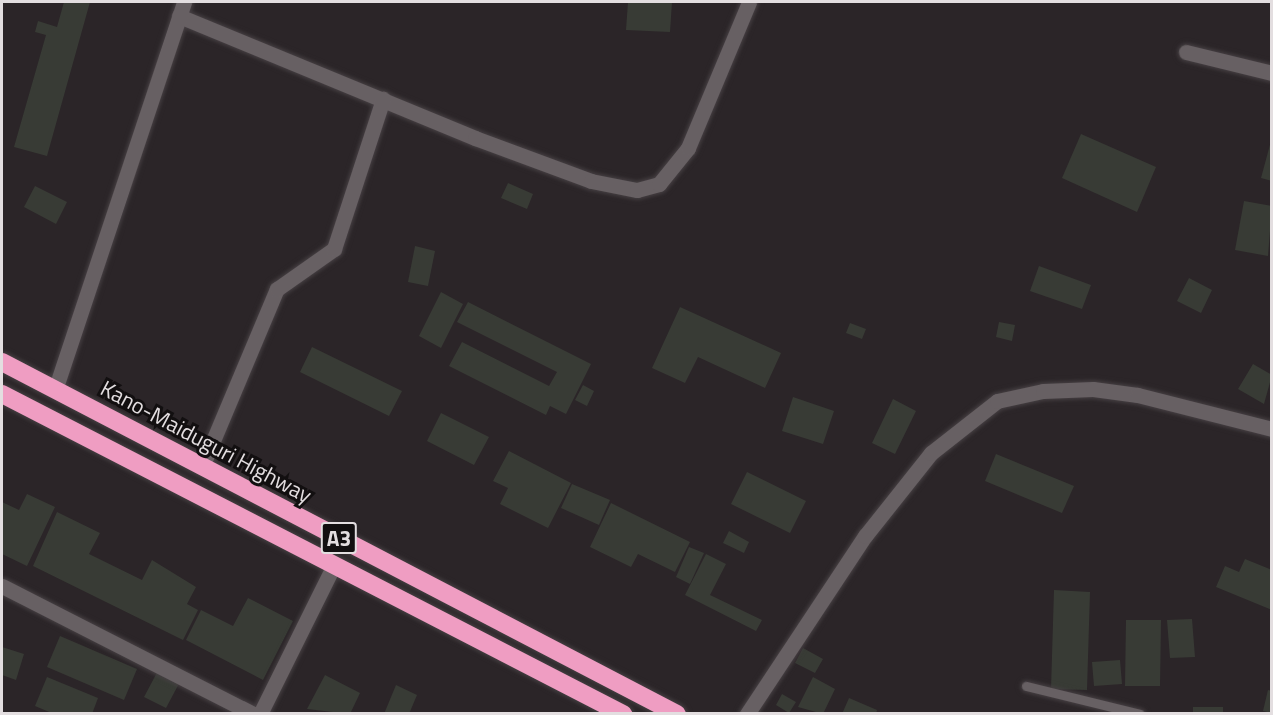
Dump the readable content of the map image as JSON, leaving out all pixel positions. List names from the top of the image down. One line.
{"streets":{"highway":["Kano-Maiduguri Highway","A3"]}}
